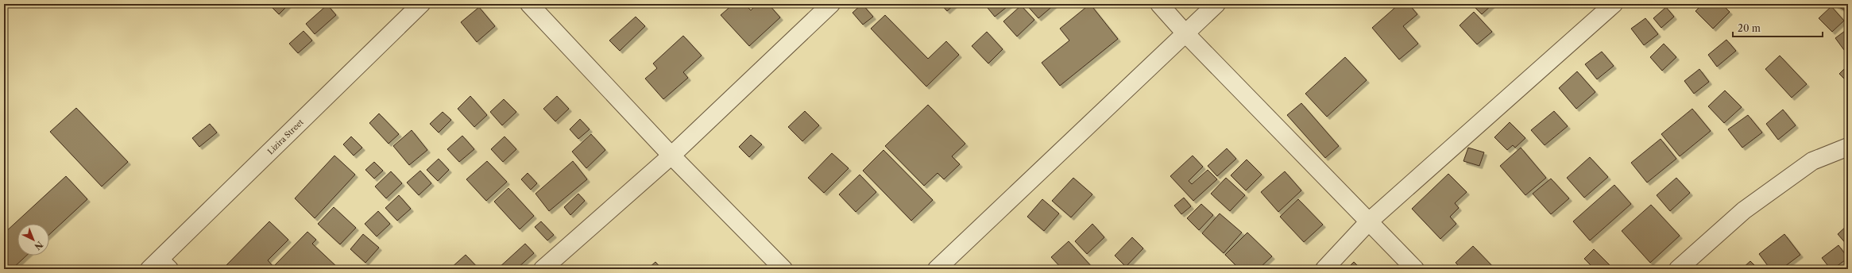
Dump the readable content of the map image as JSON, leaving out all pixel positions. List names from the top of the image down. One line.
{"streets":{"street":["Lizira Street"]},"scale_bar":"20 m","north":"bottom right"}
